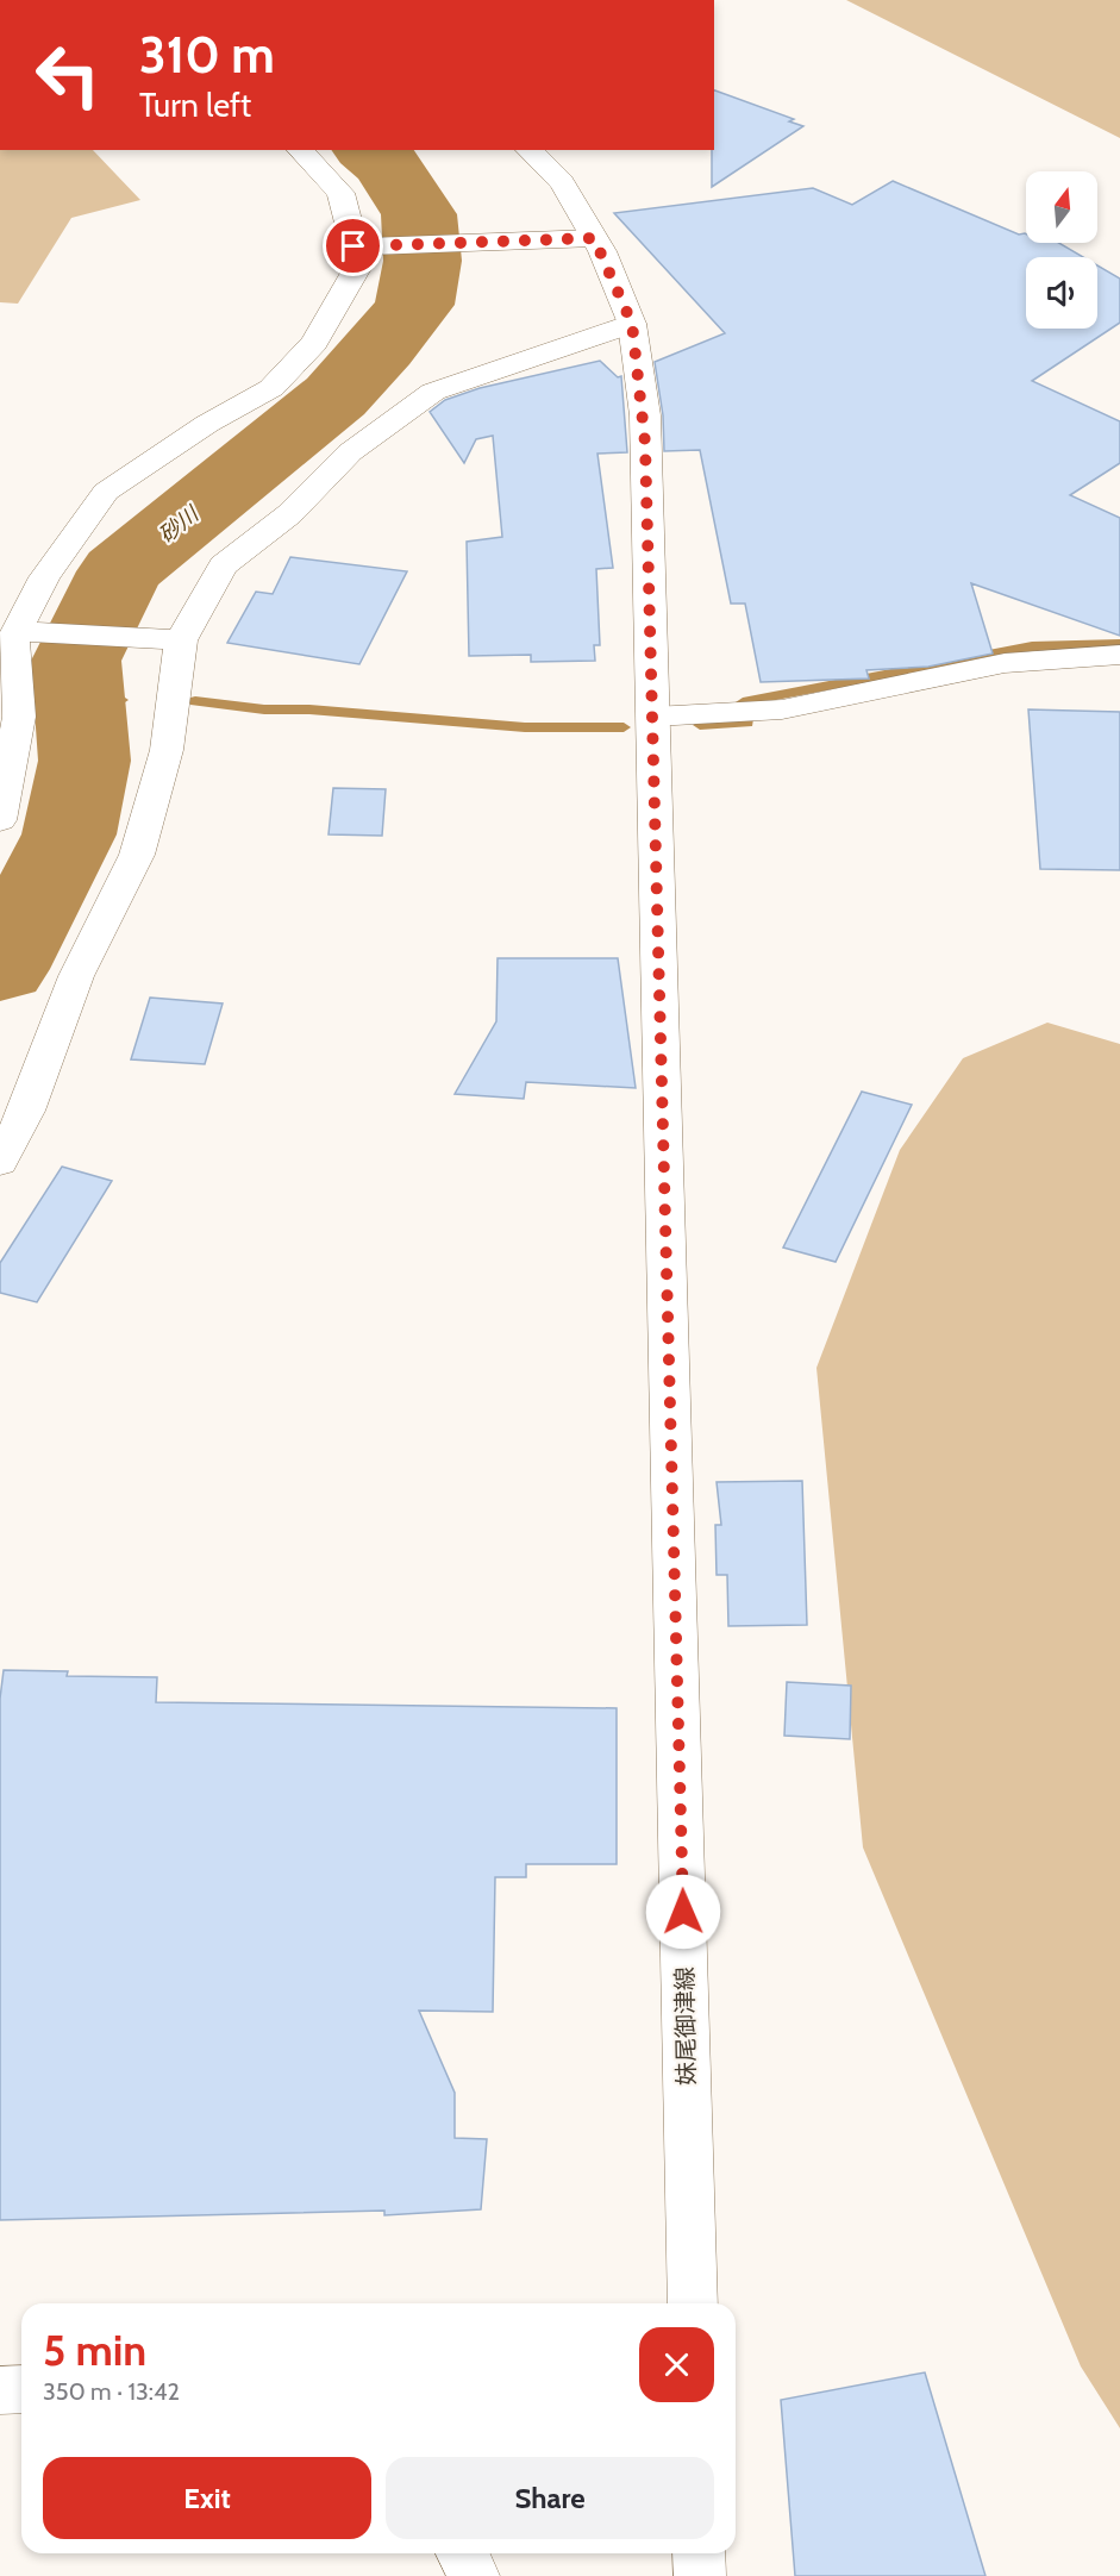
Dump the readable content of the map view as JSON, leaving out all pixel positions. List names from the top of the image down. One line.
{"streets":{"street":["妹尾御津線"]},"water":["砂川"],"north":"top","page":{"turn":["310 m","Turn left"],"heading":["5 min","350 m · 13:42"],"buttons":["Exit","Share"]}}
